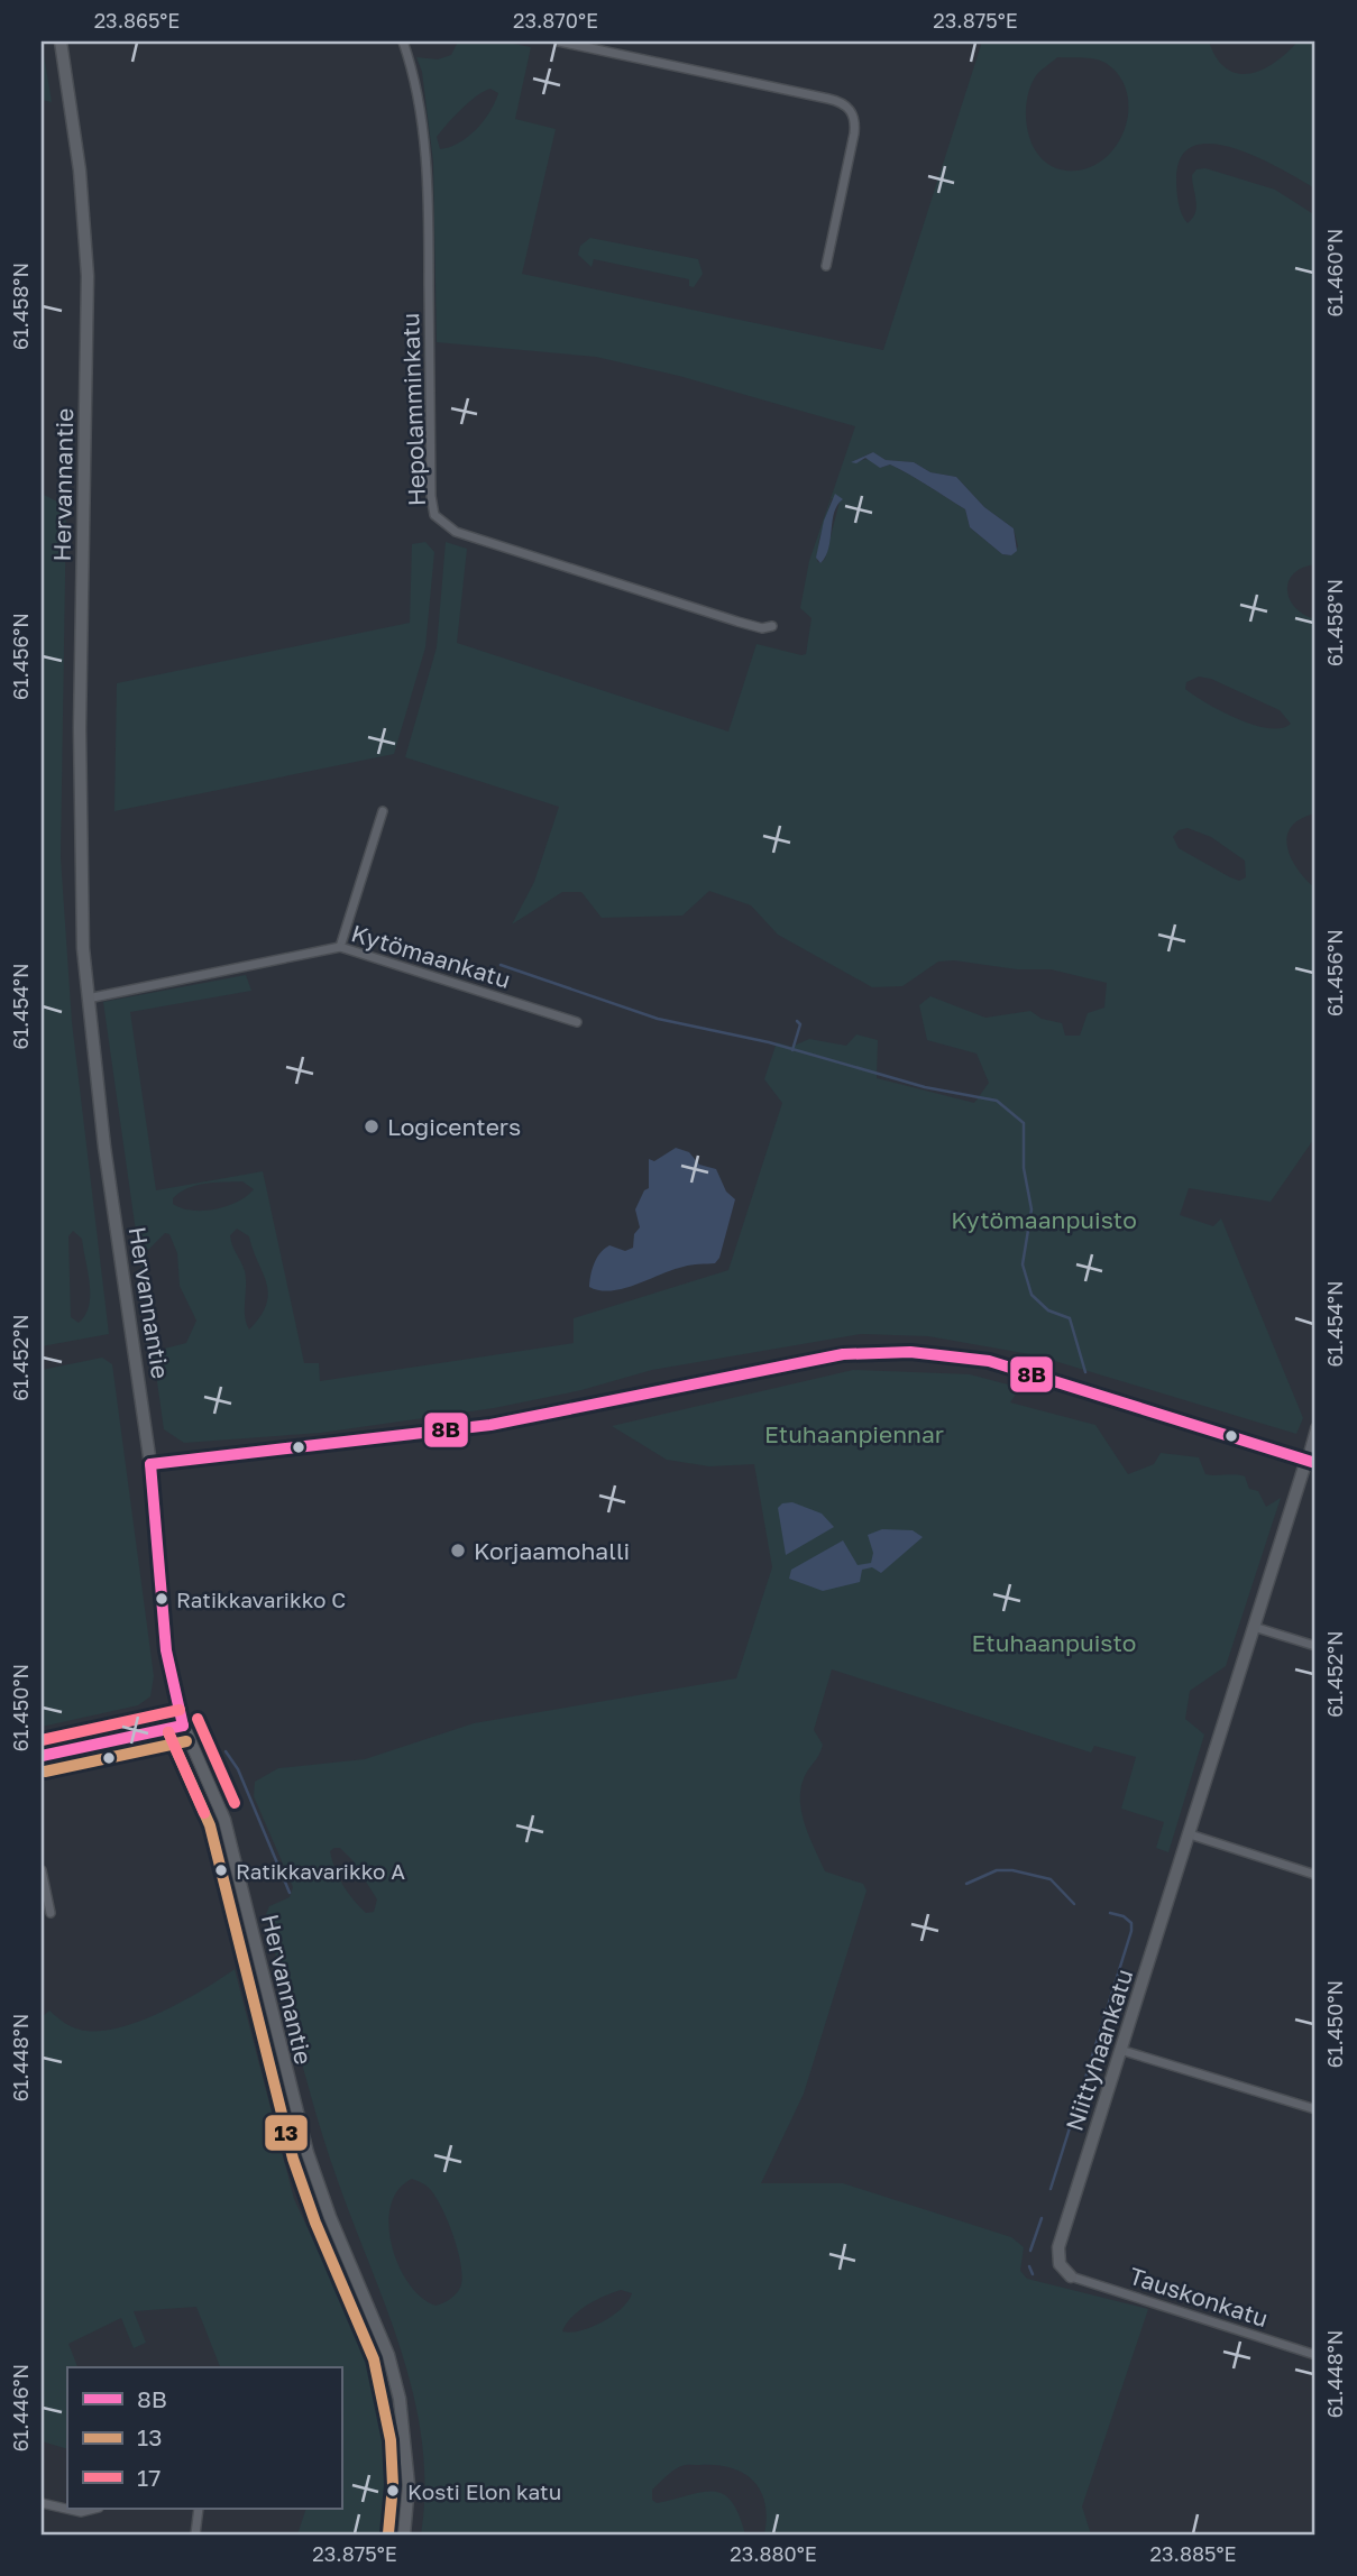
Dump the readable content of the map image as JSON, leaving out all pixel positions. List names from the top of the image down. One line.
{"streets":{"main road":["Hervannantie","Niittyhaankatu"],"street":["Hepolamminkatu","Kytömaankatu","Tauskonkatu"]},"crossings":[["Hervannantie","Kytömaankatu"],["Niittyhaankatu","Tauskonkatu"]],"parks":["Kytömaanpuisto","Etuhaanpiennar","Etuhaanpuisto"],"places":["Logicenters","Korjaamohalli","Ratikkavarikko C","Ratikkavarikko A","Kosti Elon katu"],"lines":["transit line 8B","transit line 17","transit line 13"],"legend":["8B","13","17"],"coordinates":["23.865°E","23.870°E","23.875°E","61.460°N","61.458°N","61.456°N","61.454°N","61.452°N","61.450°N","61.448°N","61.446°N","23.880°E","23.885°E"]}
